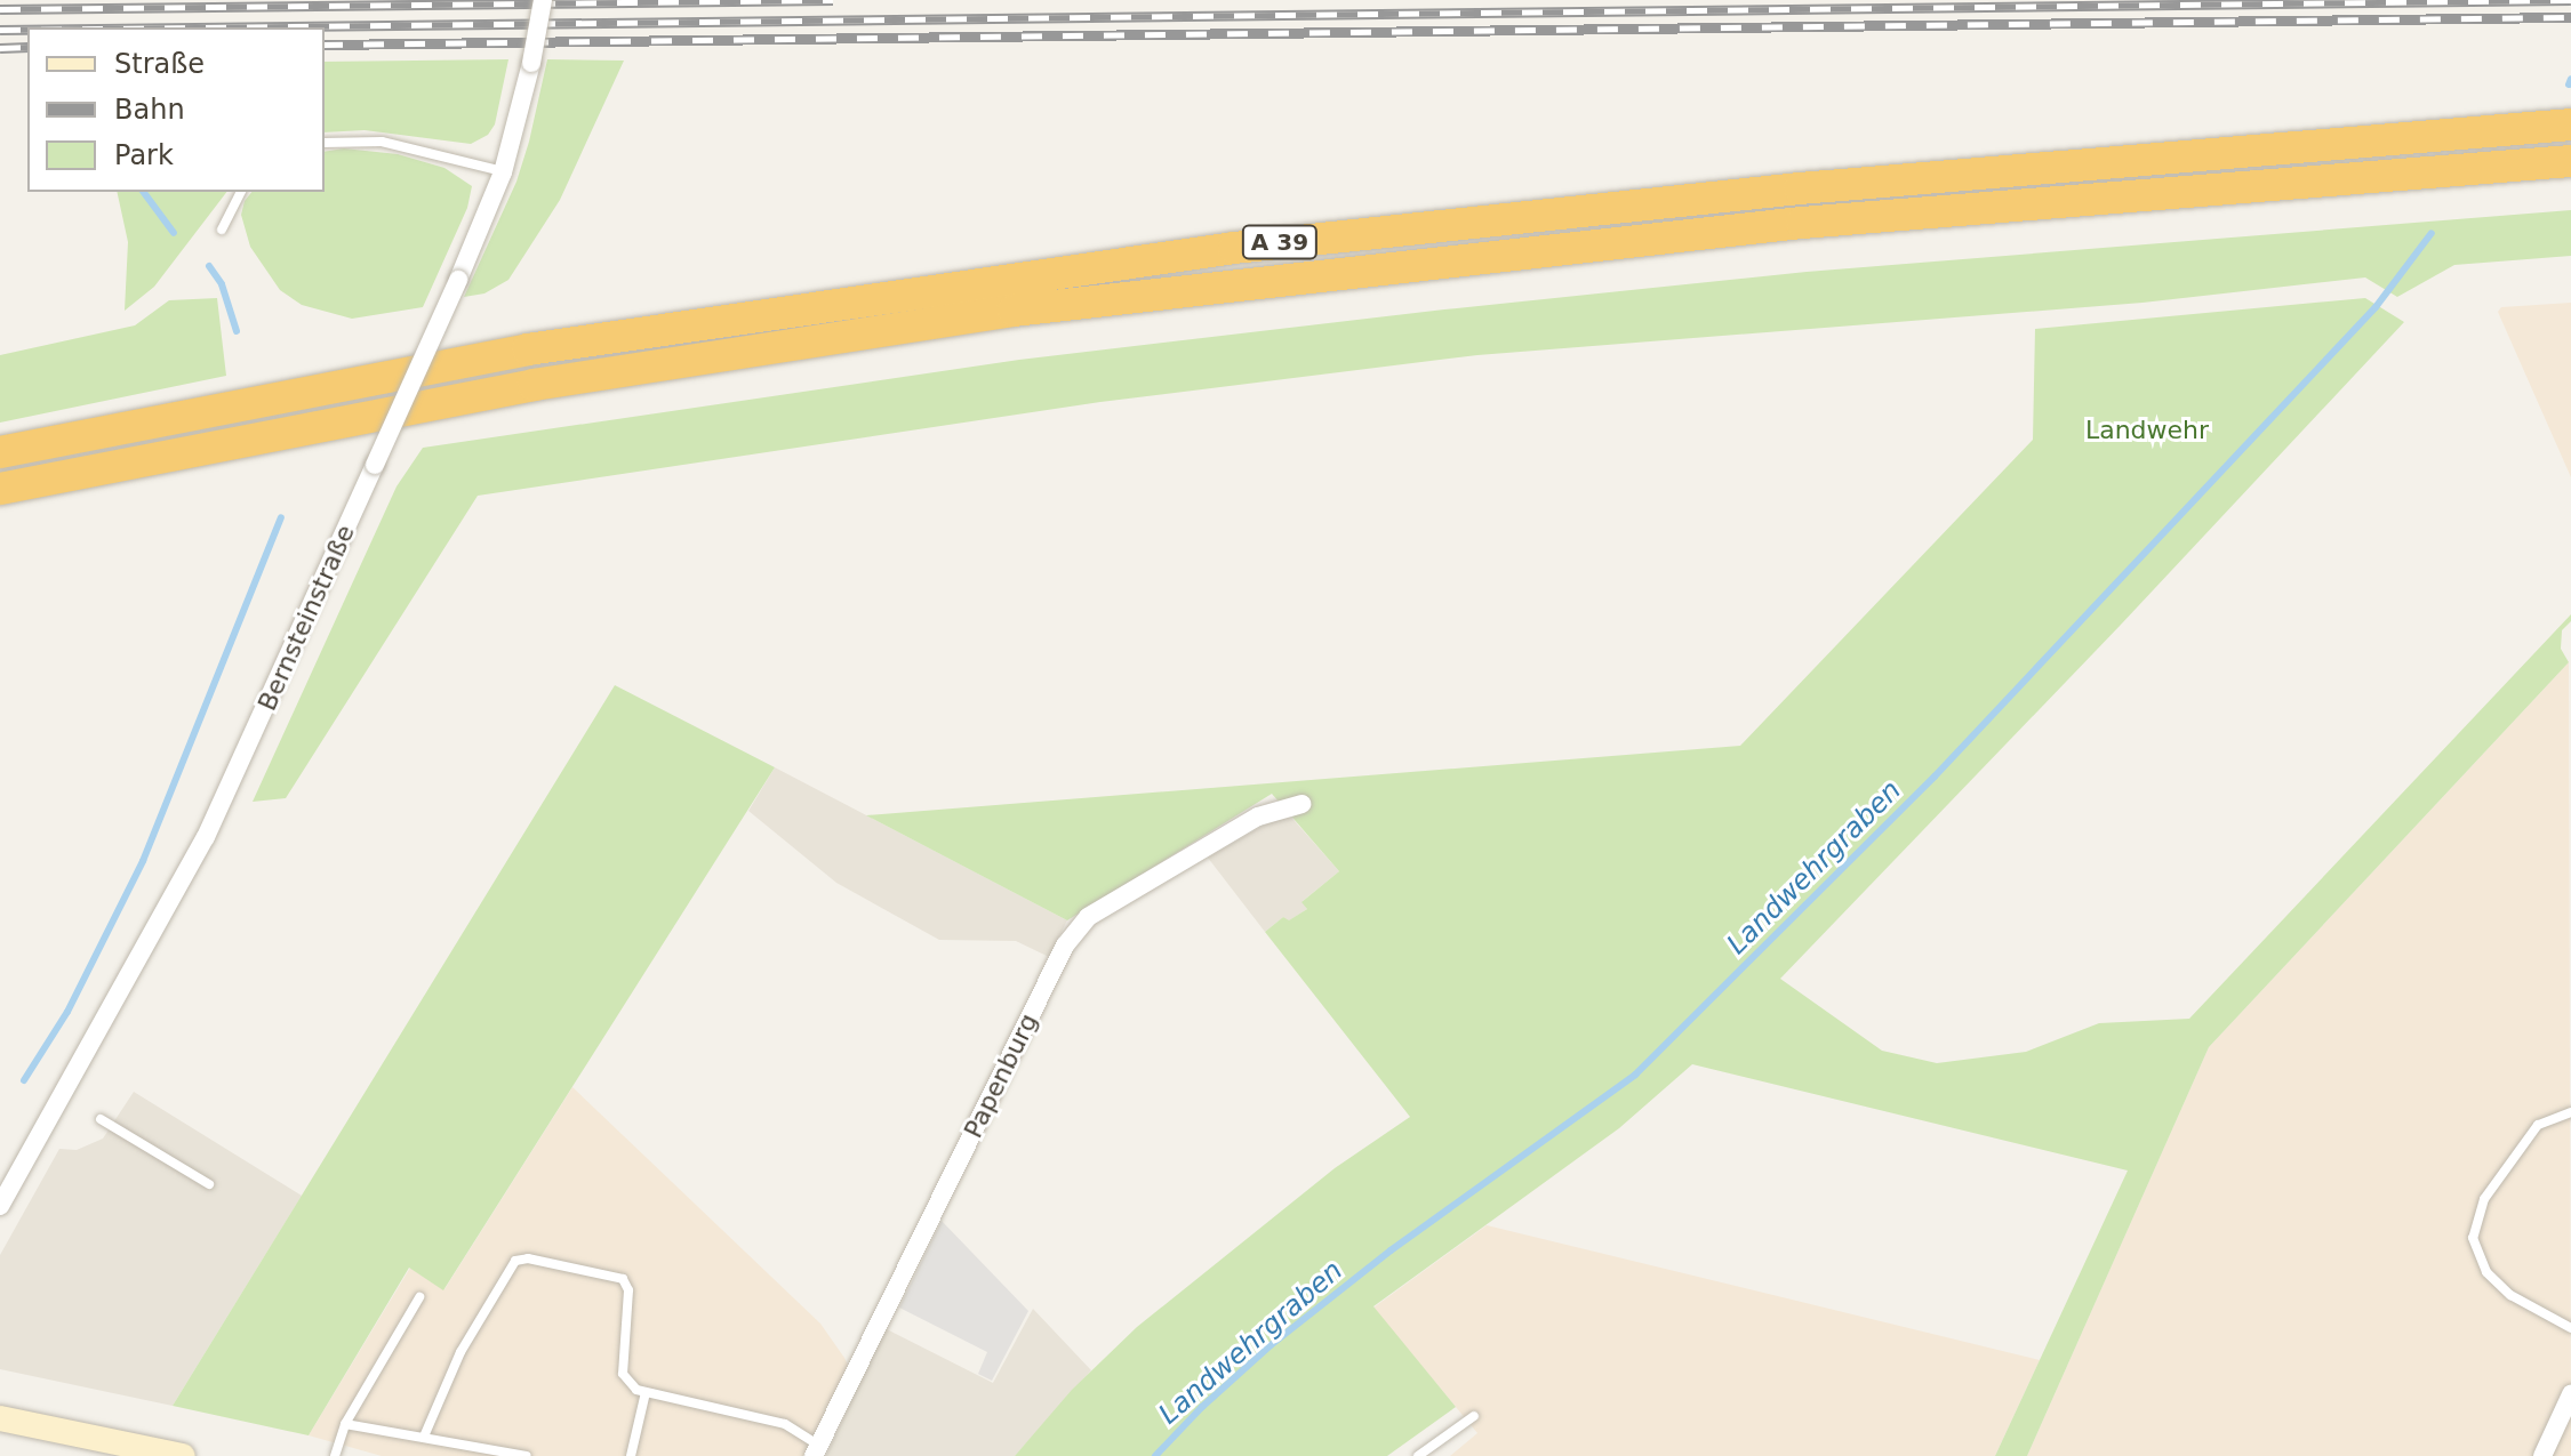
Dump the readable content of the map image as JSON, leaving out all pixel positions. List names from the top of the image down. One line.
{"streets":{"highway":["A 39"],"street":["Bernsteinstraße","Papenburg"]},"water":["Landwehrgraben"],"parks":["Landwehr"],"legend":["Straße","Bahn","Park"]}
